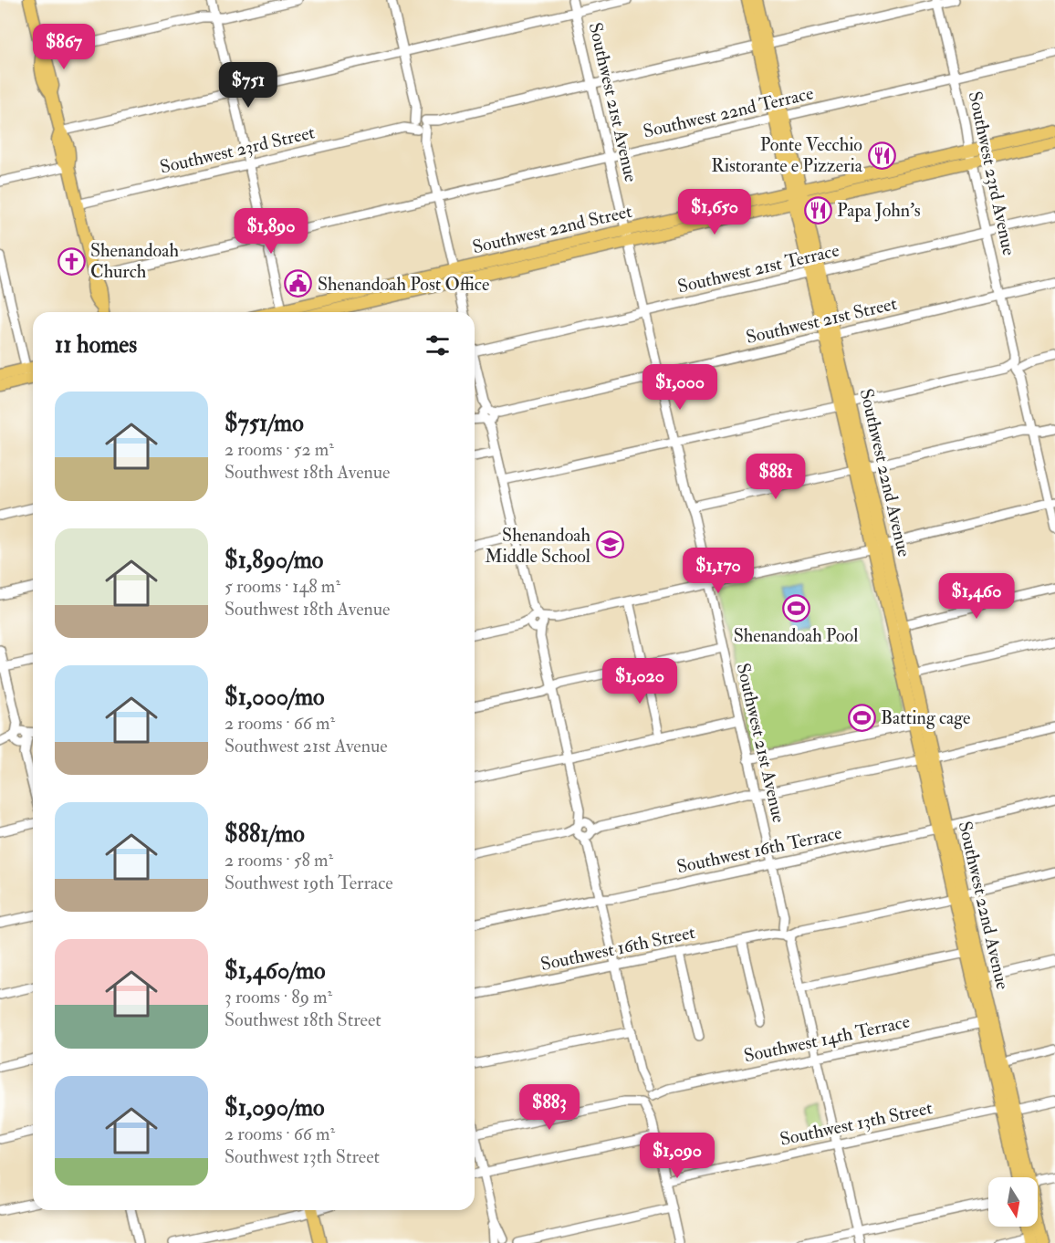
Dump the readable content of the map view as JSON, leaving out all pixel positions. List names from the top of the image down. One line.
{"streets":{"main road":["Southwest 22nd Street","Southwest 22nd Avenue"],"street":["Southwest 21st Avenue","Southwest 22nd Terrace","Southwest 23rd Street","Southwest 23rd Avenue","Southwest 21st Terrace","Southwest 21st Street","Southwest 16th Terrace","Southwest 16th Street","Southwest 14th Terrace","Southwest 13th Street"]},"crossings":[["Southwest 21st Avenue","Southwest 22nd Terrace"],["Southwest 21st Avenue","Southwest 23rd Street"],["Southwest 21st Avenue","Southwest 22nd Street"],["Southwest 21st Avenue","Southwest 21st Terrace"],["Southwest 21st Avenue","Southwest 21st Street"],["Southwest 21st Avenue","Southwest 16th Terrace"],["Southwest 21st Avenue","Southwest 16th Street"],["Southwest 21st Avenue","Southwest 14th Terrace"],["Southwest 21st Avenue","Southwest 13th Street"],["Southwest 22nd Terrace","Southwest 23rd Avenue"],["Southwest 22nd Terrace","Southwest 22nd Avenue"],["Southwest 23rd Street","Southwest 23rd Avenue"],["Southwest 23rd Street","Southwest 22nd Avenue"],["Southwest 23rd Avenue","Southwest 22nd Street"],["Southwest 23rd Avenue","Southwest 21st Terrace"],["Southwest 23rd Avenue","Southwest 21st Street"],["Southwest 22nd Street","Southwest 22nd Avenue"],["Southwest 21st Terrace","Southwest 22nd Avenue"],["Southwest 21st Street","Southwest 22nd Avenue"],["Southwest 22nd Avenue","Southwest 16th Terrace"],["Southwest 22nd Avenue","Southwest 16th Street"],["Southwest 22nd Avenue","Southwest 14th Terrace"],["Southwest 22nd Avenue","Southwest 13th Street"]],"places":{"restaurant":["Ponte Vecchio Ristorante e Pizzeria","Papa John's"],"church":["Shenandoah Church"],"public building":["Shenandoah Post Office"],"school or university":["Shenandoah Middle School"],"sports":["Shenandoah Pool","Batting cage"]},"north":"bottom","page":{"price":["$867","$751","$1,650","$1,890","$1,000","$881","$1,170","$1,460","$1,020","$883","$1,090"],"heading":"11 homes","list":[{"name":"$751/mo","note":"2 rooms · 52 m² · Southwest 18th Avenue"},{"name":"$1,890/mo","note":"5 rooms · 148 m² · Southwest 18th Avenue"},{"name":"$1,000/mo","note":"2 rooms · 66 m² · Southwest 21st Avenue"},{"name":"$881/mo","note":"2 rooms · 58 m² · Southwest 19th Terrace"},{"name":"$1,460/mo","note":"3 rooms · 89 m² · Southwest 18th Street"},{"name":"$1,090/mo","note":"2 rooms · 66 m² · Southwest 13th Street"}]}}
